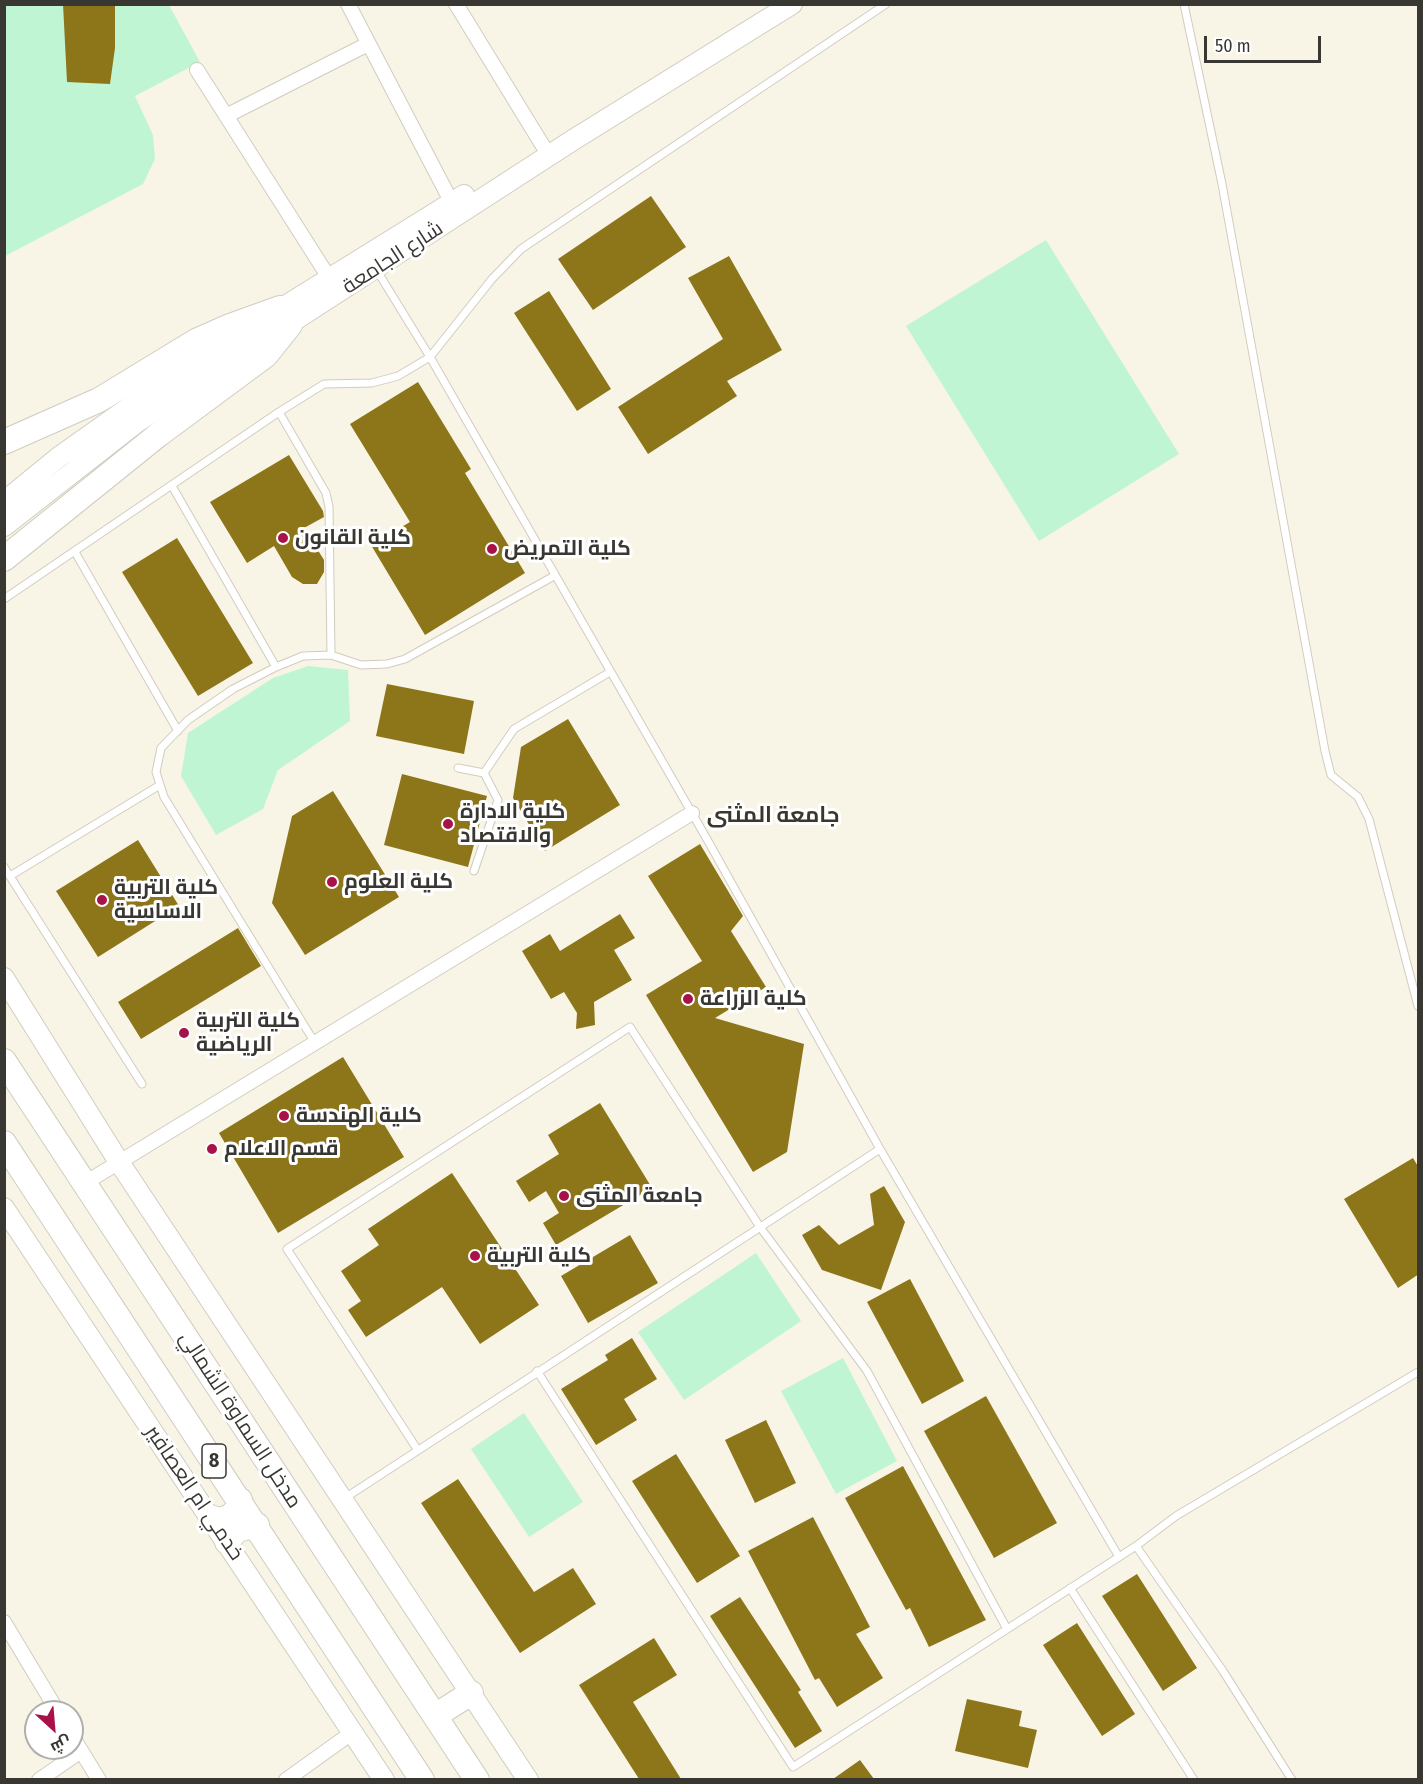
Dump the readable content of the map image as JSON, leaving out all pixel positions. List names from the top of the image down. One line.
{"streets":{"highway":["مدخل السماوة الشمالي","8"],"main road":["شارع الجامعة","خدمي ام العصافير"]},"districts":["جامعة المثنى"],"places":["كلية القانون","كلية التمريض","كلية الادارة والاقتصاد","كلية العلوم","كلية التربية الاساسية","كلية الزراعة","كلية التربية الرياضية","كلية الهندسة","قسم الاعلام","جامعة المثنى","كلية التربية"],"scale_bar":"50 m","north":"bottom right"}
